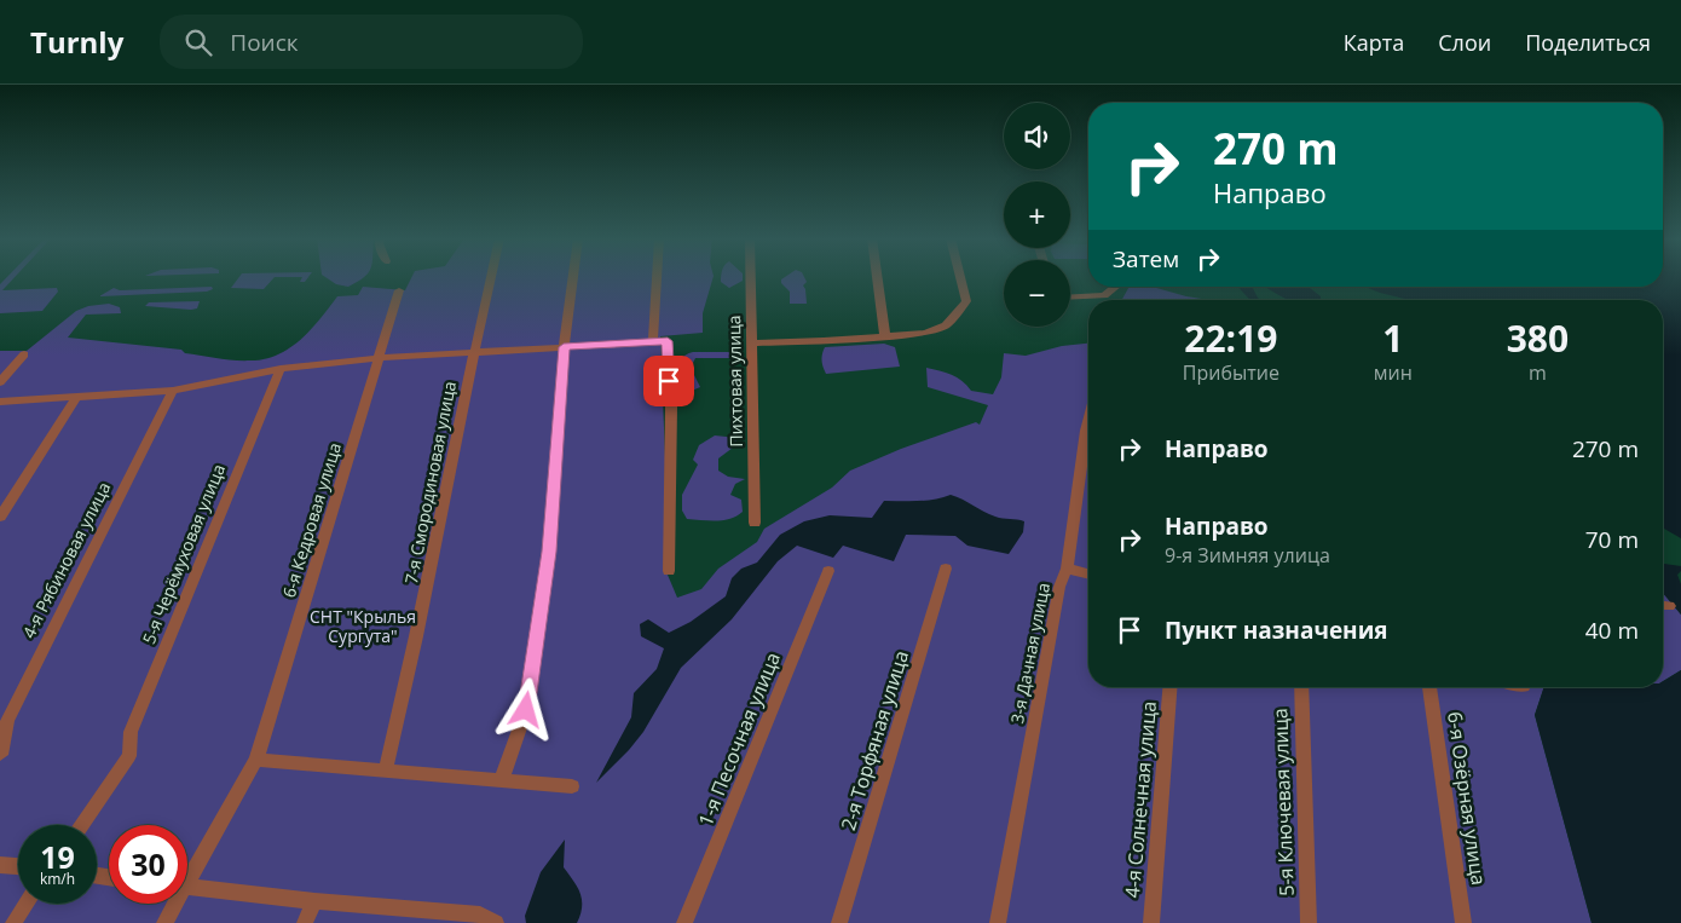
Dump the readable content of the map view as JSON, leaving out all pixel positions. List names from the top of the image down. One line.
{"streets":{"street":["Пихтовая улица","7-я Смородиновая улица","6-я Кедровая улица","5-я Черёмуховая улица","4-я Рябиновая улица","3-я Дачная улица","1-я Песочная улица","2-я Торфяная улица","6-я Озёрная улица","4-я Солнечная улица","5-я Ключевая улица"]},"parks":["CНТ \"Крылья Сургута\""],"page":{"header":"Turnly","search":"Поиск","nav":["Карта","Слои","Поделиться"],"map_buttons":["+","−"],"turn":["270 m","Направо"],"then":"Затем","eta":["22:19","Прибытие","1","мин","380","m"],"list":[{"name":"Направо","value":"270 m"},{"name":"Направо","note":"9-я Зимняя улица","value":"70 m"},{"name":"Пункт назначения","value":"40 m"}],"speed":"19 km/h","limit":"30"}}
